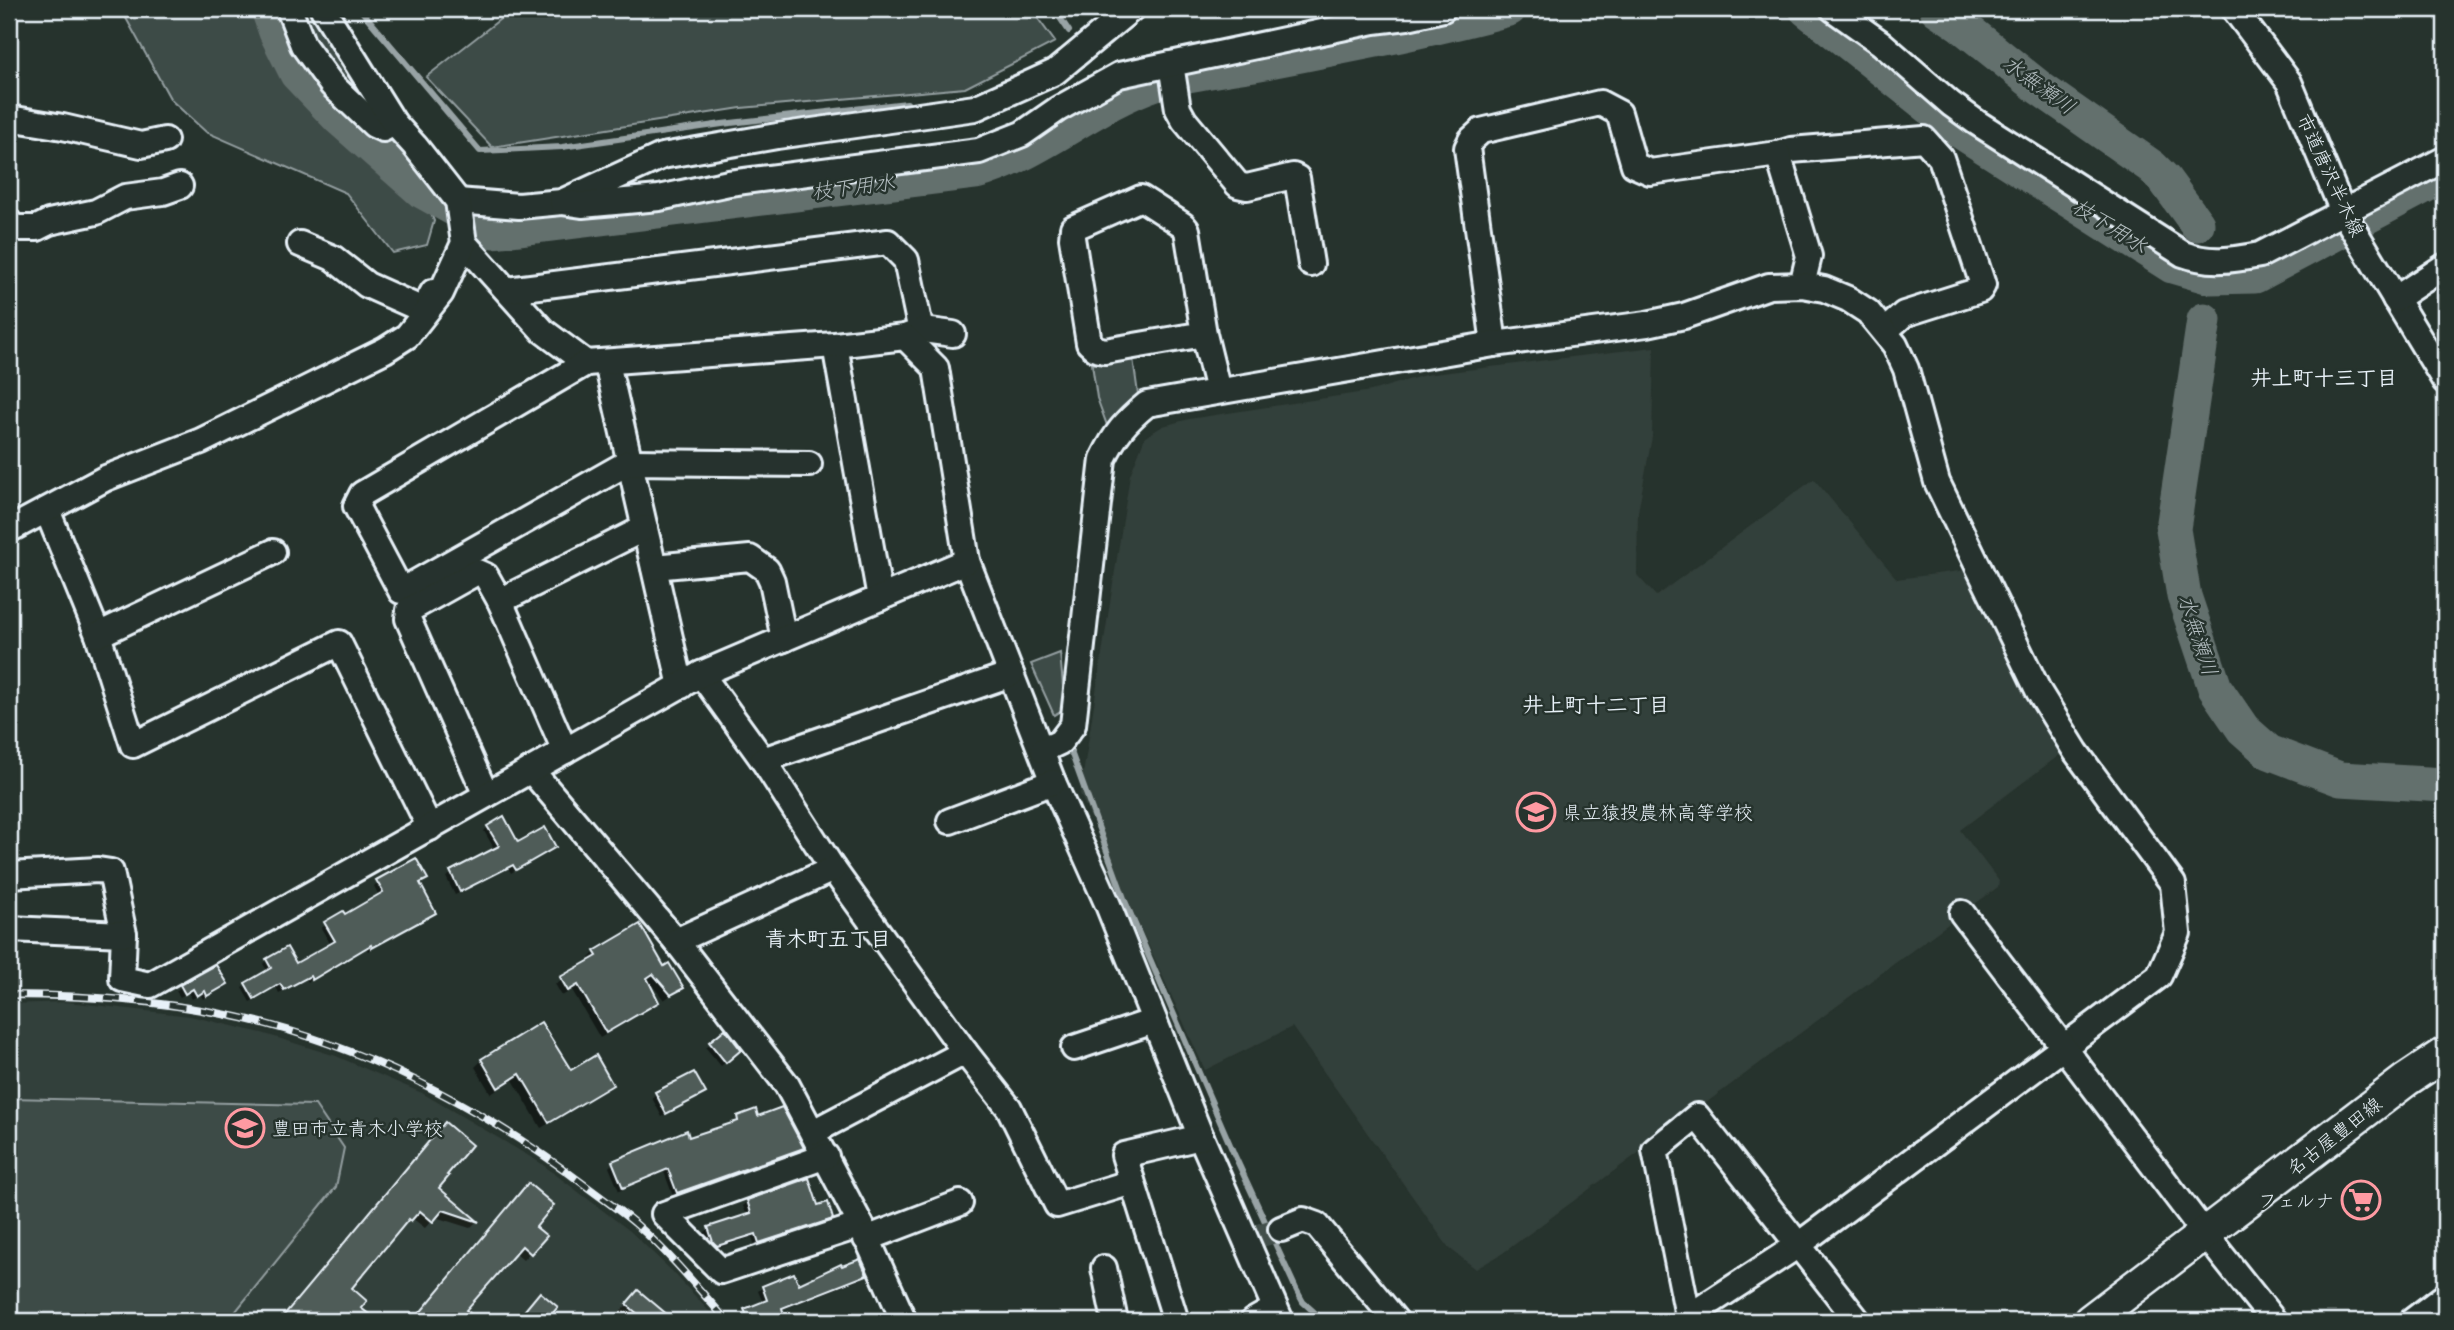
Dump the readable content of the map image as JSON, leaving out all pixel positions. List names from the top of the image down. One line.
{"streets":{"main road":["名古屋豊田線"],"street":["市道唐沢半木線"]},"districts":["井上町十三丁目","井上町十二丁目","青木町五丁目"],"water":["水無瀬川","枝下用水"],"places":{"school or university":["県立猿投農林高等学校","豊田市立青木小学校"],"supermarket":["フェルナ"]}}
